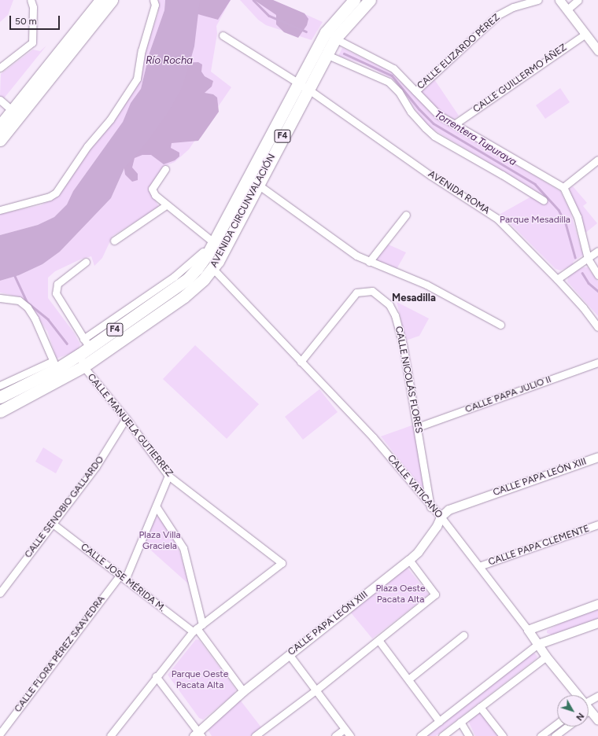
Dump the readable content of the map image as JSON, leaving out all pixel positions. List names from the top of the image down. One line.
{"streets":{"highway":["F4","AVENIDA CIRCUNVALACIÓN"],"street":["CALLE ELIZARDO PÉREZ","CALLE GUILLERMO ÁÑEZ","AVENIDA ROMA","CALLE NICOLÁS FLORES","CALLE PAPA JULIO II","CALLE MANUELA GUTIERREZ","CALLE PAPA LEÓN XIII","CALLE VATICANO","CALLE SENOBIO GALLARDO","CALLE PAPA CLEMENTE","CALLE JOSE MÉRIDA M.","CALLE FLORA PÉREZ SAAVEDRA"]},"crossings":[["AVENIDA ROMA","AVENIDA CIRCUNVALACIÓN"],["AVENIDA CIRCUNVALACIÓN","CALLE MANUELA GUTIERREZ"],["AVENIDA CIRCUNVALACIÓN","CALLE VATICANO"],["CALLE NICOLÁS FLORES","CALLE PAPA JULIO II"],["CALLE NICOLÁS FLORES","CALLE VATICANO"],["CALLE MANUELA GUTIERREZ","CALLE SENOBIO GALLARDO"],["CALLE MANUELA GUTIERREZ","CALLE JOSE MÉRIDA M."],["CALLE MANUELA GUTIERREZ","CALLE FLORA PÉREZ SAAVEDRA"],["CALLE PAPA LEÓN XIII","CALLE VATICANO"],["CALLE VATICANO","CALLE PAPA CLEMENTE"],["CALLE SENOBIO GALLARDO","CALLE JOSE MÉRIDA M."],["CALLE JOSE MÉRIDA M.","CALLE FLORA PÉREZ SAAVEDRA"]],"districts":["Mesadilla"],"water":["Río Rocha","Torrentera Tupuraya"],"parks":["Parque Mesadilla","Plaza Villa Graciela","Plaza Oeste Pacata Alta","Parque Oeste Pacata Alta"],"scale_bar":"50 m","north":"bottom right"}
